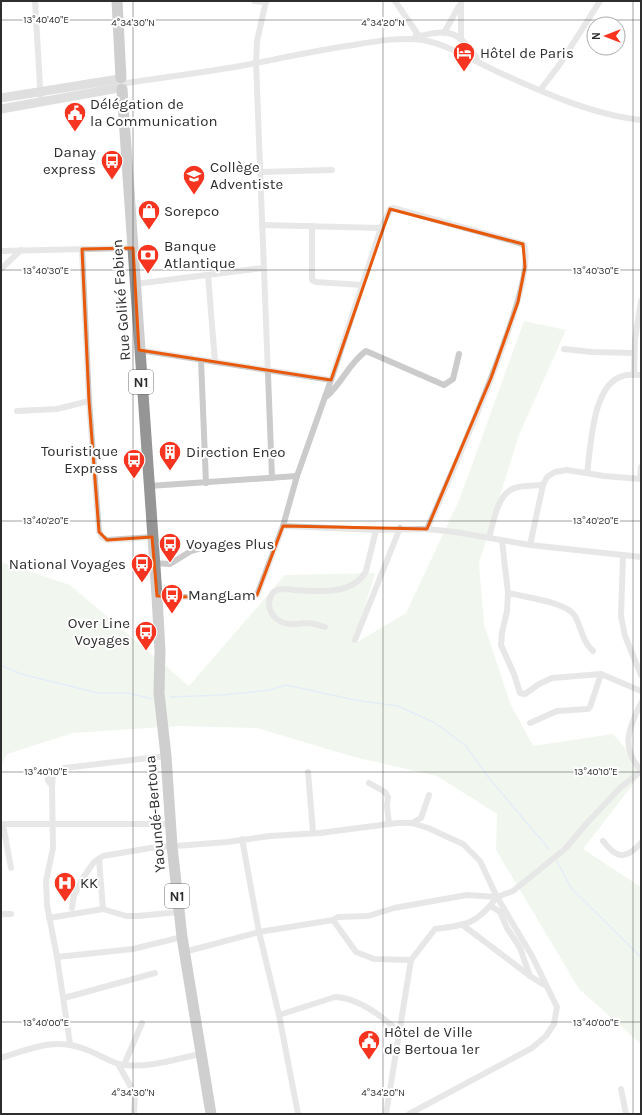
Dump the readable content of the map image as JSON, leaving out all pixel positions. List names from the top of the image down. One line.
{"streets":{"highway":["Rue Goliké Fabien","N1","Yaoundé-Bertoua"]},"crossings":[["Rue Goliké Fabien","N1"],["Rue Goliké Fabien","Yaoundé-Bertoua"]],"places":{"hotel":["Hôtel de Paris"],"public building":["Délégation de la Communication","Hôtel de Ville de Bertoua 1er"],"bus stop":["Danay express","Touristique Express","Voyages Plus","National Voyages","MangLam","Over Line Voyages"],"school or university":["Collège Adventiste"],"shop":["Sorepco"],"bank":["Banque Atlantique"],"building":["Direction Eneo"],"hospital":["KK"]},"north":"left","coordinates":["13°40'40\"E","4°34'30\"N","4°34'20\"N","13°40'30\"E","13°40'20\"E","13°40'10\"E","13°40'00\"E"]}
